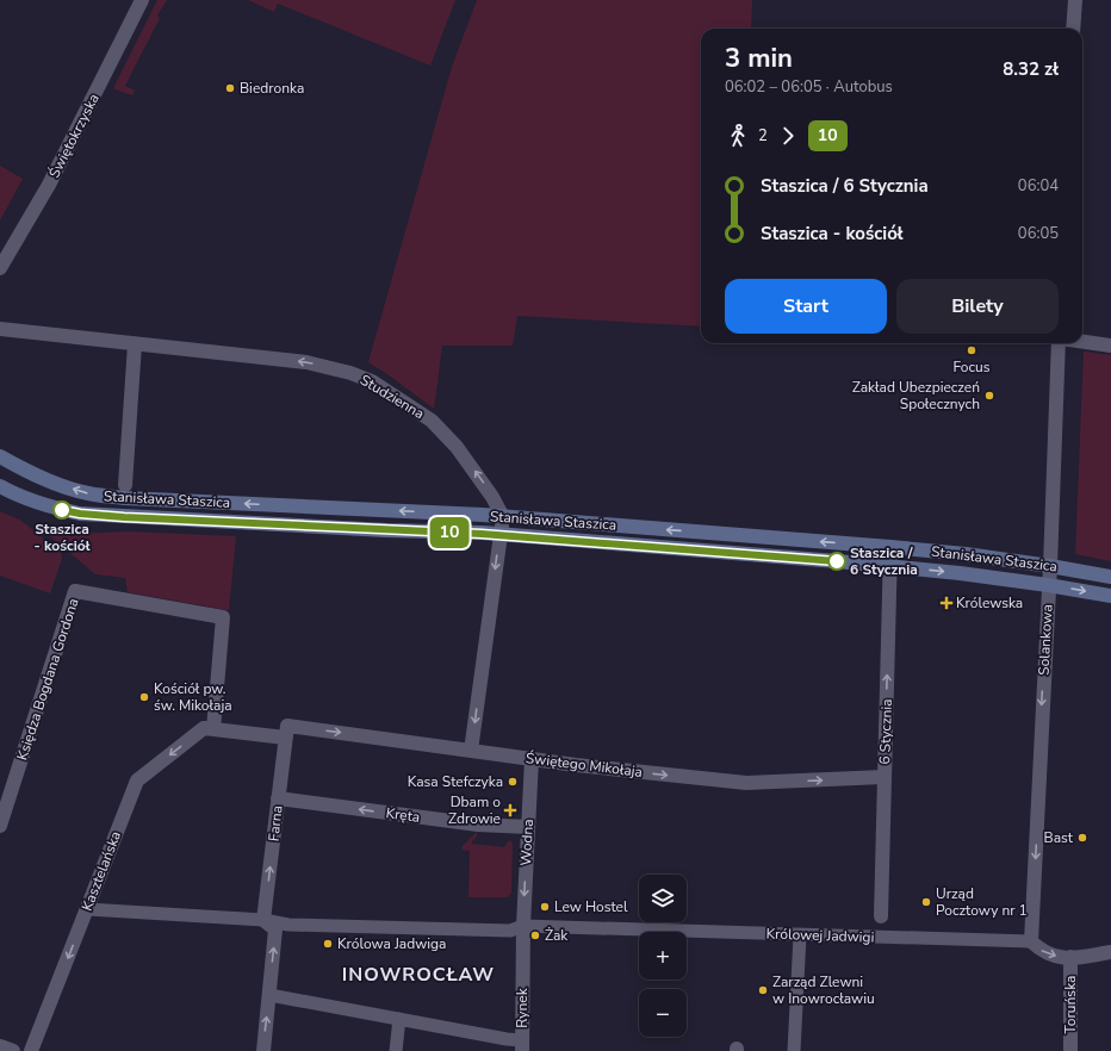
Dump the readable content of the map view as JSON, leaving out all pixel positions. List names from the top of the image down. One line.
{"streets":{"main road":["Stanisława Staszica"],"street":["Świętokrzyska","Studzienna","Solankowa","Księdza Bogdana Gordona","6 Stycznia","Świętego Mikołaja","Kręta","Farna","Wodna","Kasztelańska","Królowej Jadwigi","Toruńska","Rynek"]},"crossings":[["Studzienna","Stanisława Staszica"],["Stanisława Staszica","Solankowa"],["Stanisława Staszica","6 Stycznia"],["Solankowa","Królowej Jadwigi"],["Księdza Bogdana Gordona","Świętego Mikołaja"],["Księdza Bogdana Gordona","Kasztelańska"],["6 Stycznia","Świętego Mikołaja"],["Świętego Mikołaja","Farna"],["Świętego Mikołaja","Wodna"],["Świętego Mikołaja","Kasztelańska"],["Kręta","Farna"],["Kręta","Wodna"],["Wodna","Królowej Jadwigi"],["Wodna","Rynek"],["Królowej Jadwigi","Rynek"]],"one_way":["Studzienna","Solankowa","6 Stycznia","Świętego Mikołaja","Farna","Wodna","Kasztelańska"],"districts":["INOWROCŁAW"],"places":{"other":["Biedronka","Focus","Zakład Ubezpieczeń Społecznych","Staszica - kościół","Staszica / 6 Stycznia","Kościół pw. św. Mikołaja","Kasa Stefczyka","Bast","Urząd Pocztowy nr 1","Lew Hostel","Żak","Królowa Jadwiga","Zarząd Zlewni w Inowrocławiu"],"health":["Królewska","Dbam o Zdrowie"]},"lines":["bus line 10"],"page":{"on_map":"10","heading":["3 min","06:02 – 06:05 · Autobus","8.32 zł"],"legs":["2","10"],"list":[{"name":"Staszica / 6 Stycznia","value":"06:04"},{"name":"Staszica - kościół","value":"06:05"}],"buttons":["Start","Bilety"],"map_buttons":["+","−"]}}
